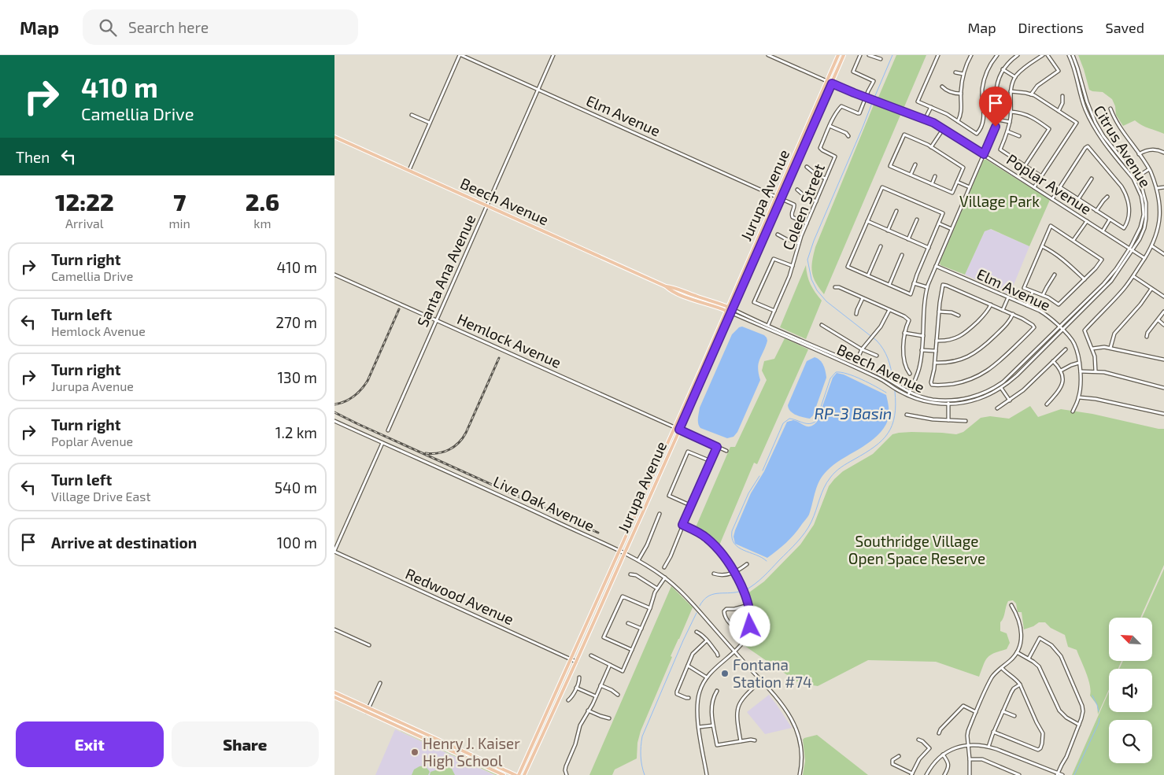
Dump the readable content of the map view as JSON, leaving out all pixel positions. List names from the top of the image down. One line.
{"streets":{"main road":["Jurupa Avenue","Beech Avenue"],"street":["Elm Avenue","Citrus Avenue","Poplar Avenue","Coleen Street","Santa Ana Avenue","Hemlock Avenue","Live Oak Avenue","Redwood Avenue"]},"crossings":[["Elm Avenue","Jurupa Avenue"],["Elm Avenue","Beech Avenue"],["Elm Avenue","Santa Ana Avenue"],["Citrus Avenue","Poplar Avenue"],["Citrus Avenue","Beech Avenue"],["Poplar Avenue","Jurupa Avenue"],["Poplar Avenue","Beech Avenue"],["Poplar Avenue","Coleen Street"],["Jurupa Avenue","Beech Avenue"],["Jurupa Avenue","Hemlock Avenue"],["Jurupa Avenue","Live Oak Avenue"],["Jurupa Avenue","Redwood Avenue"],["Beech Avenue","Coleen Street"],["Beech Avenue","Santa Ana Avenue"],["Santa Ana Avenue","Hemlock Avenue"]],"water":["RP-3 Basin"],"parks":["Village Park","Southridge Village Open Space Reserve"],"places":["Fontana Station #74","Henry J. Kaiser High School"],"north":"top left","page":{"header":"Map","search":"Search here","nav":["Map","Directions","Saved"],"turn":["410 m","Camellia Drive"],"then":"Then","eta":["12:22","Arrival","7","min","2.6","km"],"list":[{"name":"Turn right","note":"Camellia Drive","value":"410 m"},{"name":"Turn left","note":"Hemlock Avenue","value":"270 m"},{"name":"Turn right","note":"Jurupa Avenue","value":"130 m"},{"name":"Turn right","note":"Poplar Avenue","value":"1.2 km"},{"name":"Turn left","note":"Village Drive East","value":"540 m"},{"name":"Arrive at destination","value":"100 m"}],"buttons":["Exit","Share"]}}
